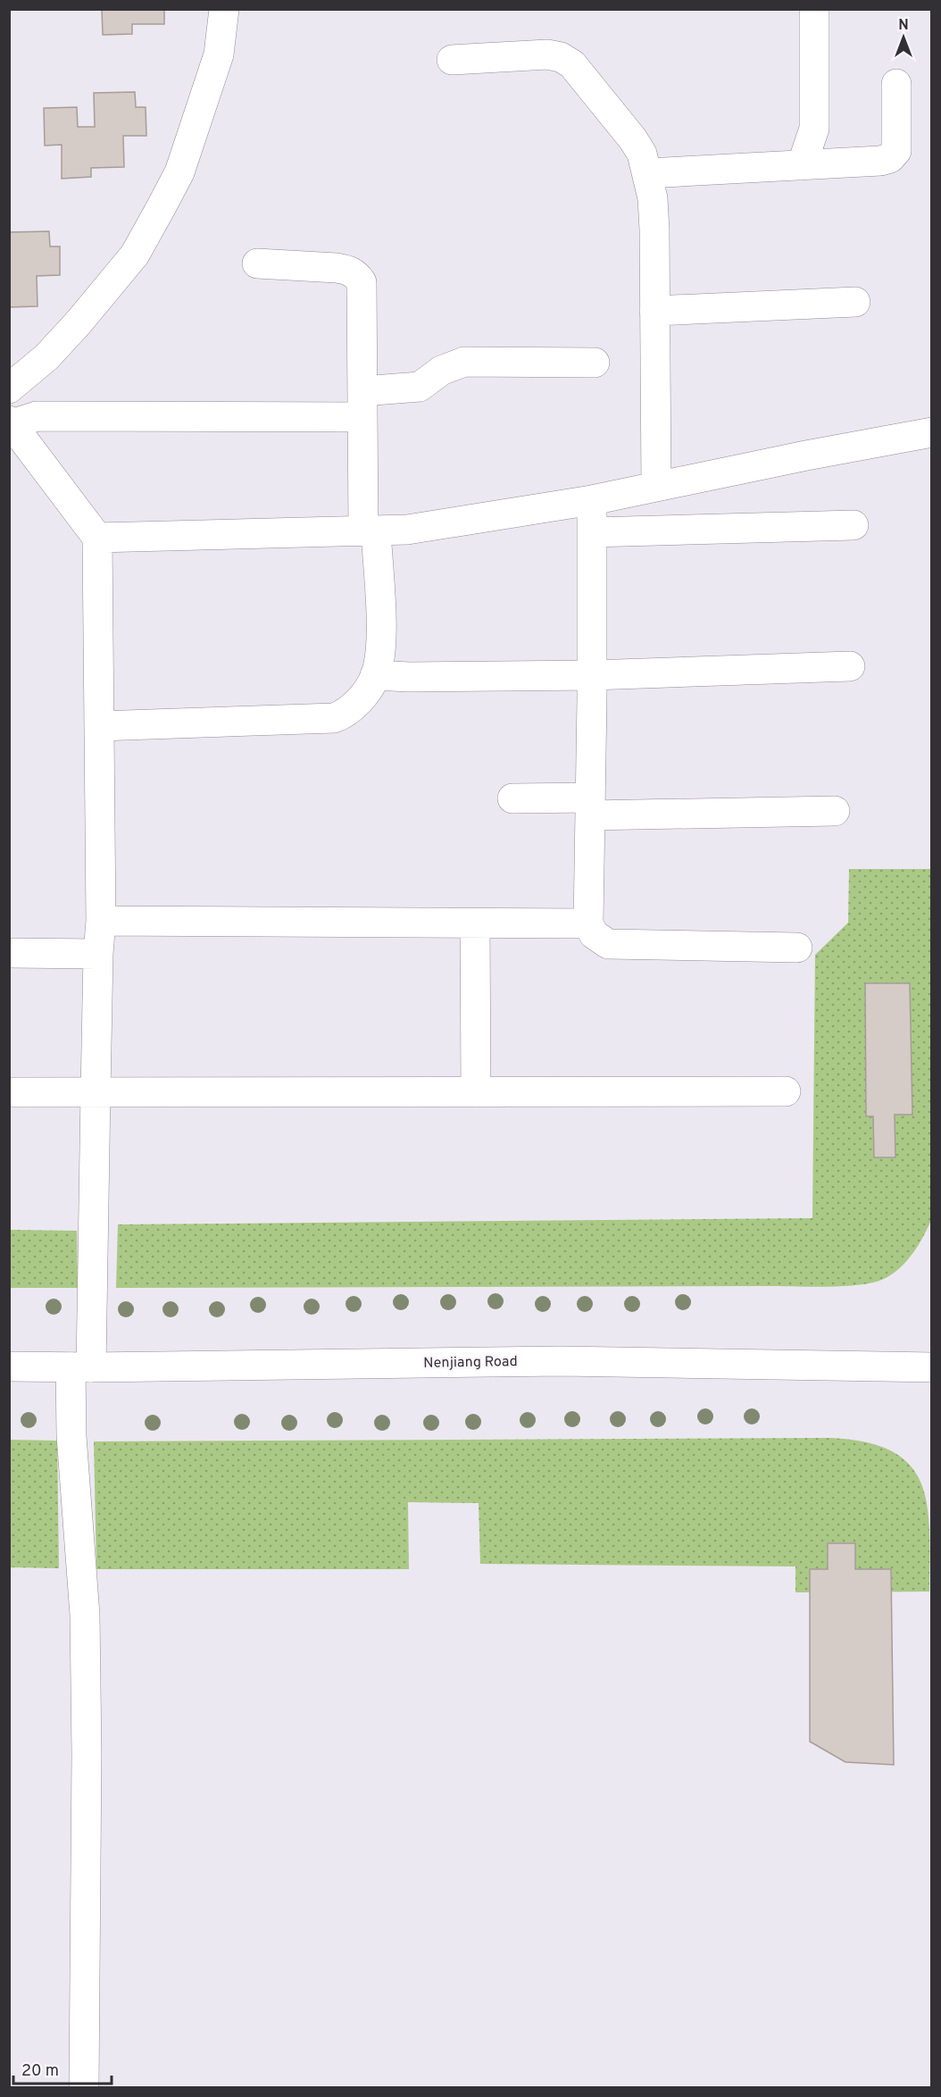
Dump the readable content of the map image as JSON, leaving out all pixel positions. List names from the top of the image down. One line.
{"streets":{"main road":["Nenjiang Road"]},"scale_bar":"20 m","north":"top"}
